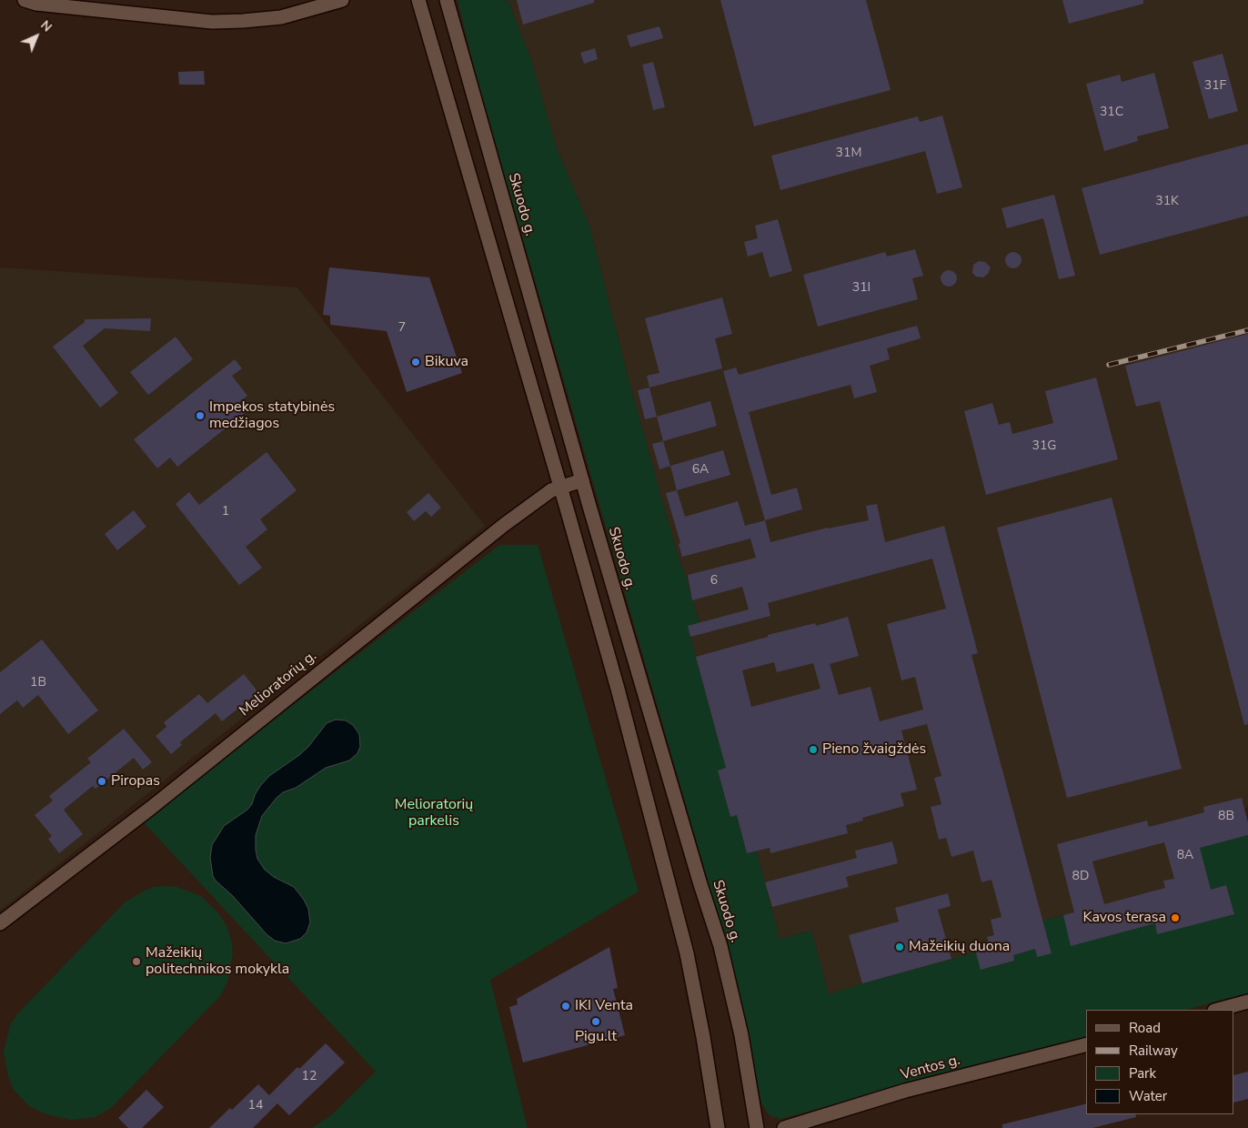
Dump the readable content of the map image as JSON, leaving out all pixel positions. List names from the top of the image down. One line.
{"streets":{"main road":["Skuodo g.","Melioratorių g.","Ventos g."]},"crossings":[["Skuodo g.","Melioratorių g."]],"parks":["Melioratorių parkelis"],"places":["Bikuva","Impekos statybinės medžiagos","Pieno žvaigždės","Piropas","Kavos terasa","Mažeikių duona","Mažeikių politechnikos mokykla","IKI Venta","Pigu.lt"],"house_numbers":["31F","31C","31M","31K","31I","7","31G","6A","1","6","1B","8B","8A","8D","12","14"],"legend":["Road","Railway","Park","Water"],"north":"top right"}
